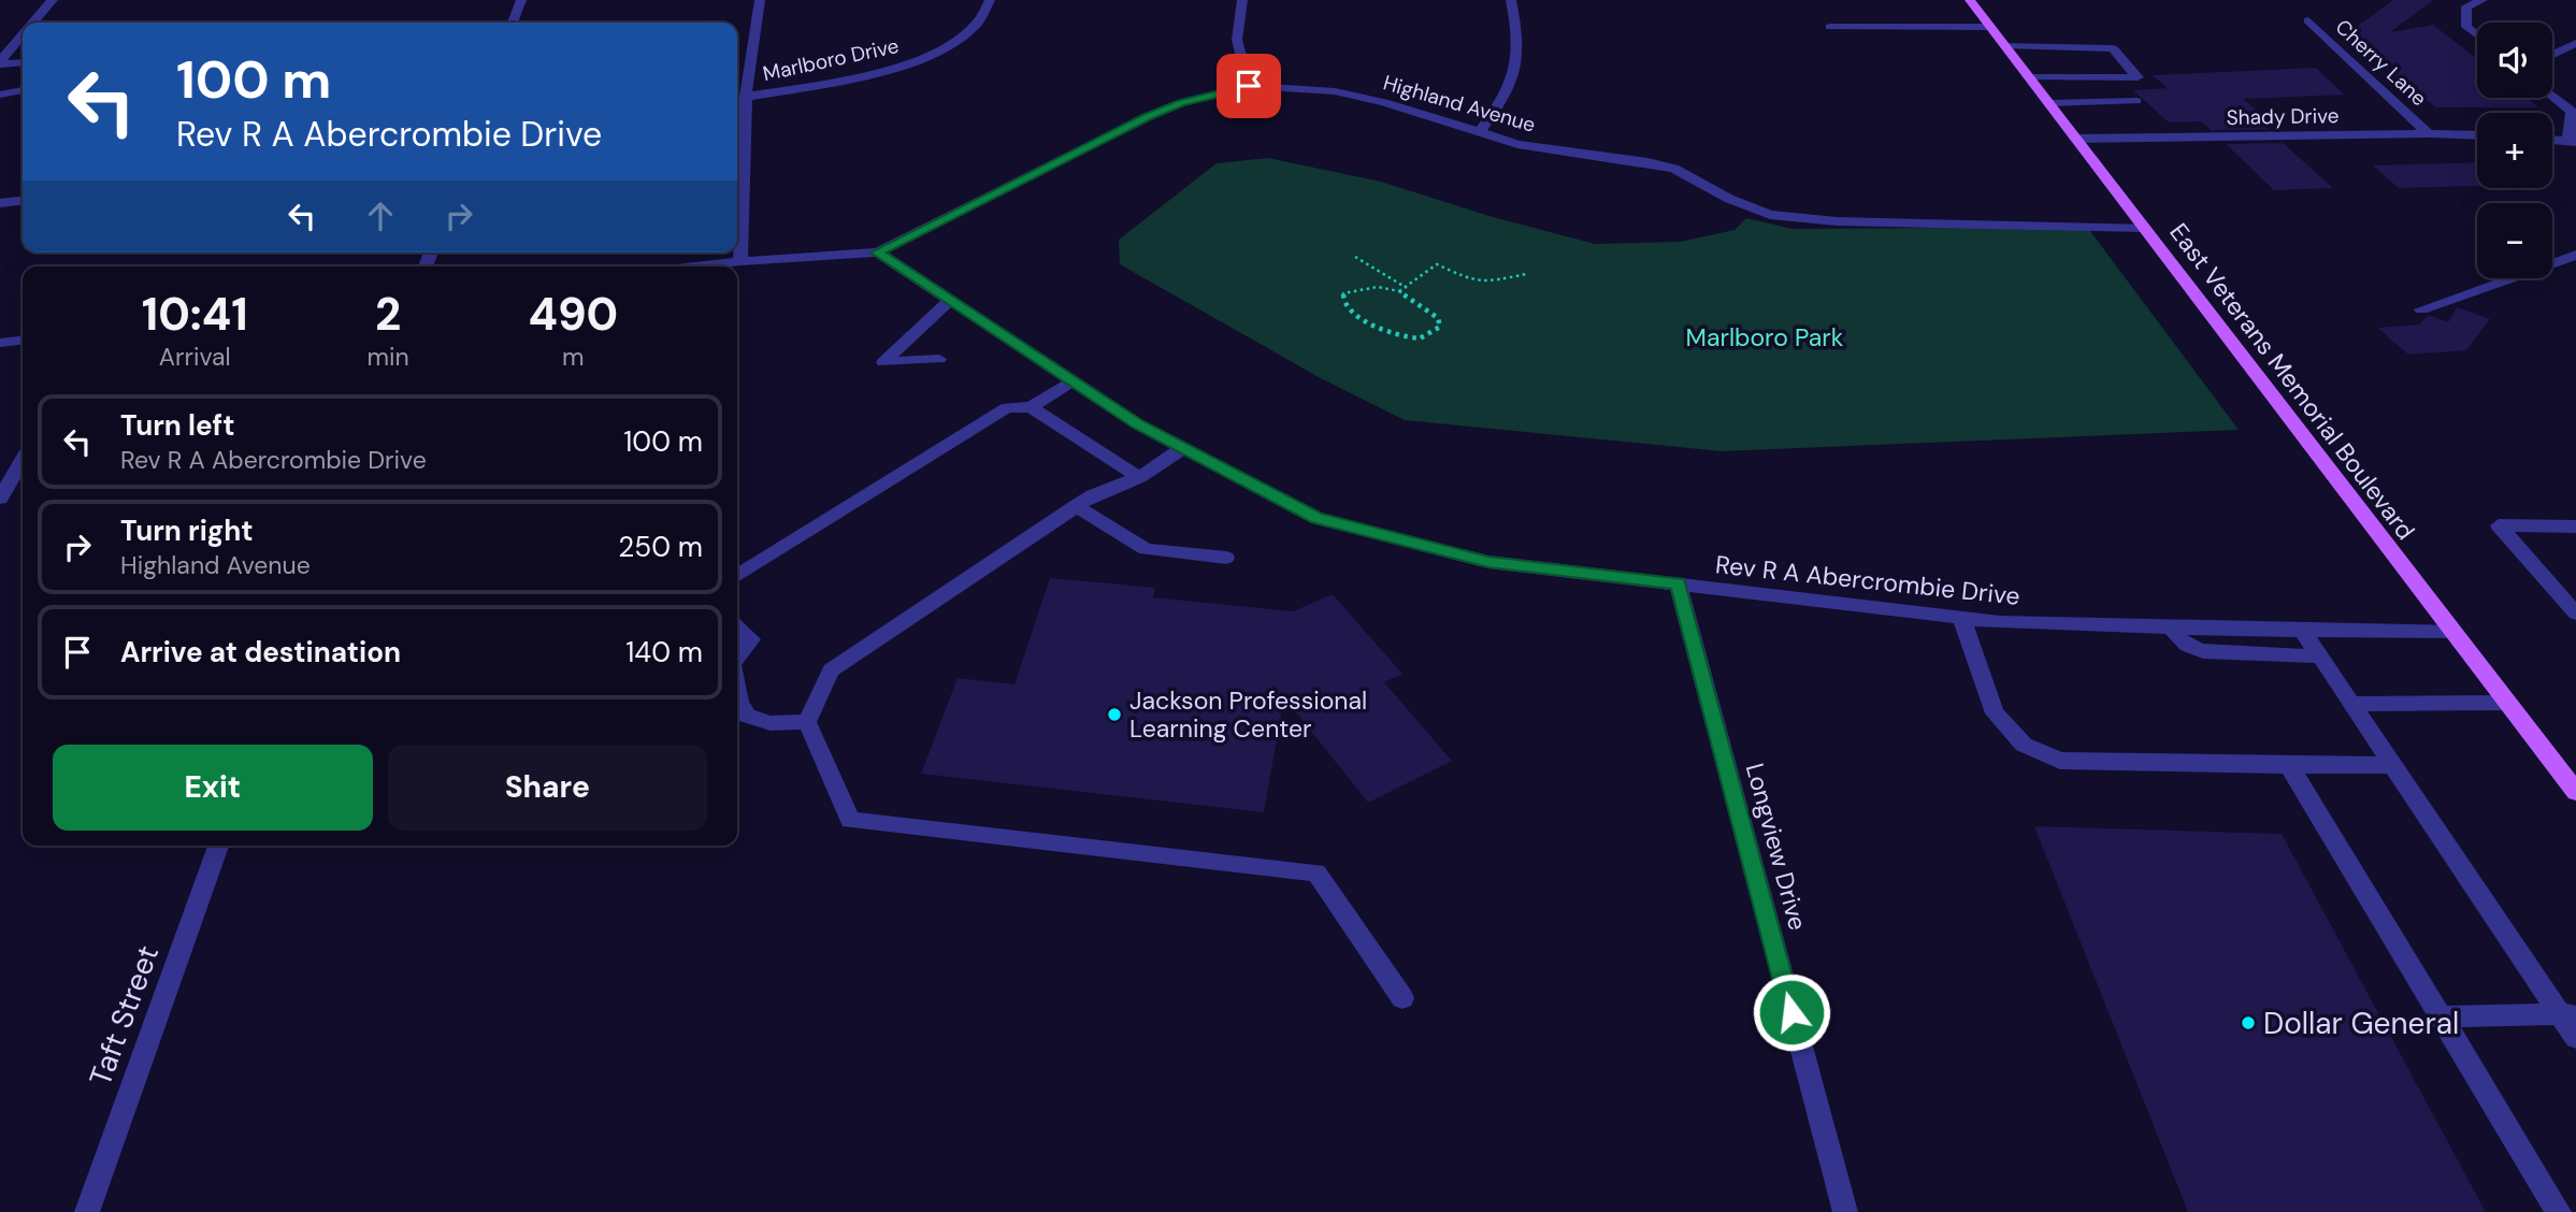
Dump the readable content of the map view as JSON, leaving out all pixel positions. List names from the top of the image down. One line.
{"streets":{"main road":["East Veterans Memorial Boulevard"],"street":["Marlboro Drive","Cherry Lane","Highland Avenue","Shady Drive","Rev R A Abercrombie Drive","Longview Drive","Taft Street"]},"crossings":[["Cherry Lane","Shady Drive"],["Highland Avenue","East Veterans Memorial Boulevard"],["Highland Avenue","Rev R A Abercrombie Drive"],["Shady Drive","East Veterans Memorial Boulevard"],["East Veterans Memorial Boulevard","Rev R A Abercrombie Drive"],["Rev R A Abercrombie Drive","Longview Drive"]],"parks":["Marlboro Park"],"places":["Jackson Professional Learning Center","Dollar General"],"page":{"map_buttons":["+","−"],"turn":["100 m","Rev R A Abercrombie Drive"],"eta":["10:41","Arrival","2","min","490","m"],"list":[{"name":"Turn left","note":"Rev R A Abercrombie Drive","value":"100 m"},{"name":"Turn right","note":"Highland Avenue","value":"250 m"},{"name":"Arrive at destination","value":"140 m"}],"buttons":["Exit","Share"]}}
